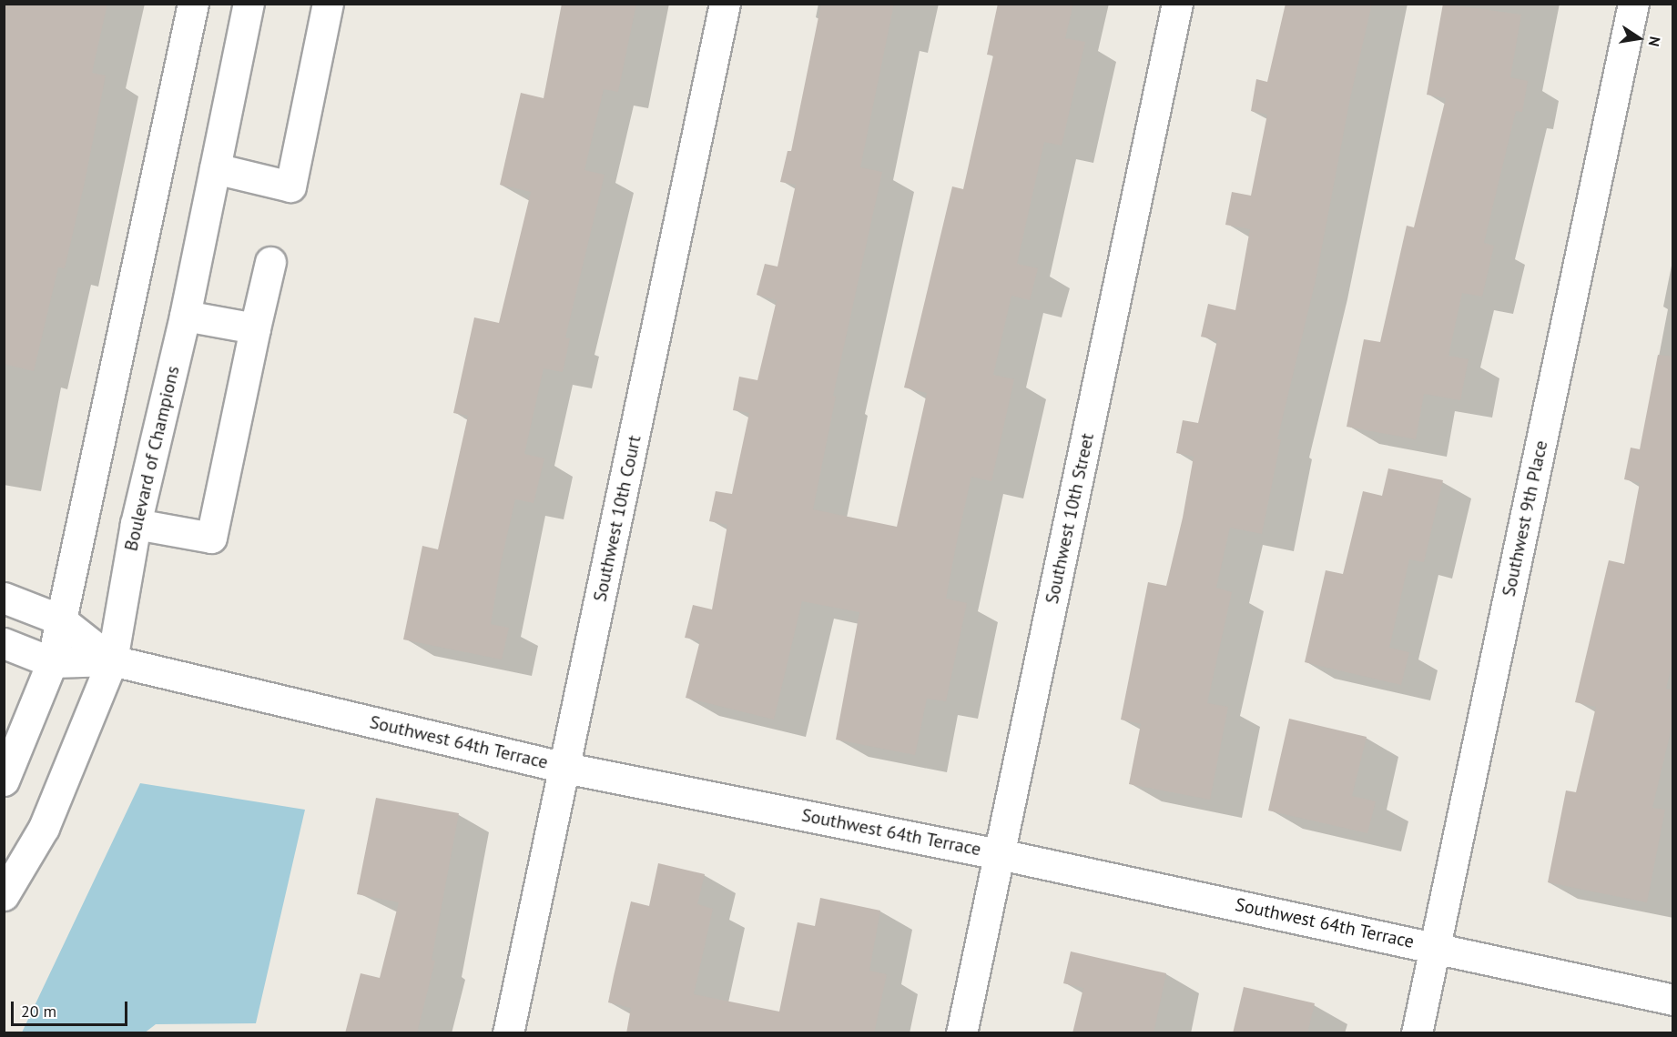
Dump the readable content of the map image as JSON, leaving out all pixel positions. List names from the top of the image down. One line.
{"streets":{"street":["Boulevard of Champions","Southwest 10th Court","Southwest 10th Street","Southwest 9th Place","Southwest 64th Terrace"]},"crossings":[["Boulevard of Champions","Southwest 64th Terrace"],["Southwest 10th Court","Southwest 64th Terrace"],["Southwest 10th Street","Southwest 64th Terrace"],["Southwest 9th Place","Southwest 64th Terrace"]],"scale_bar":"20 m","north":"right"}
